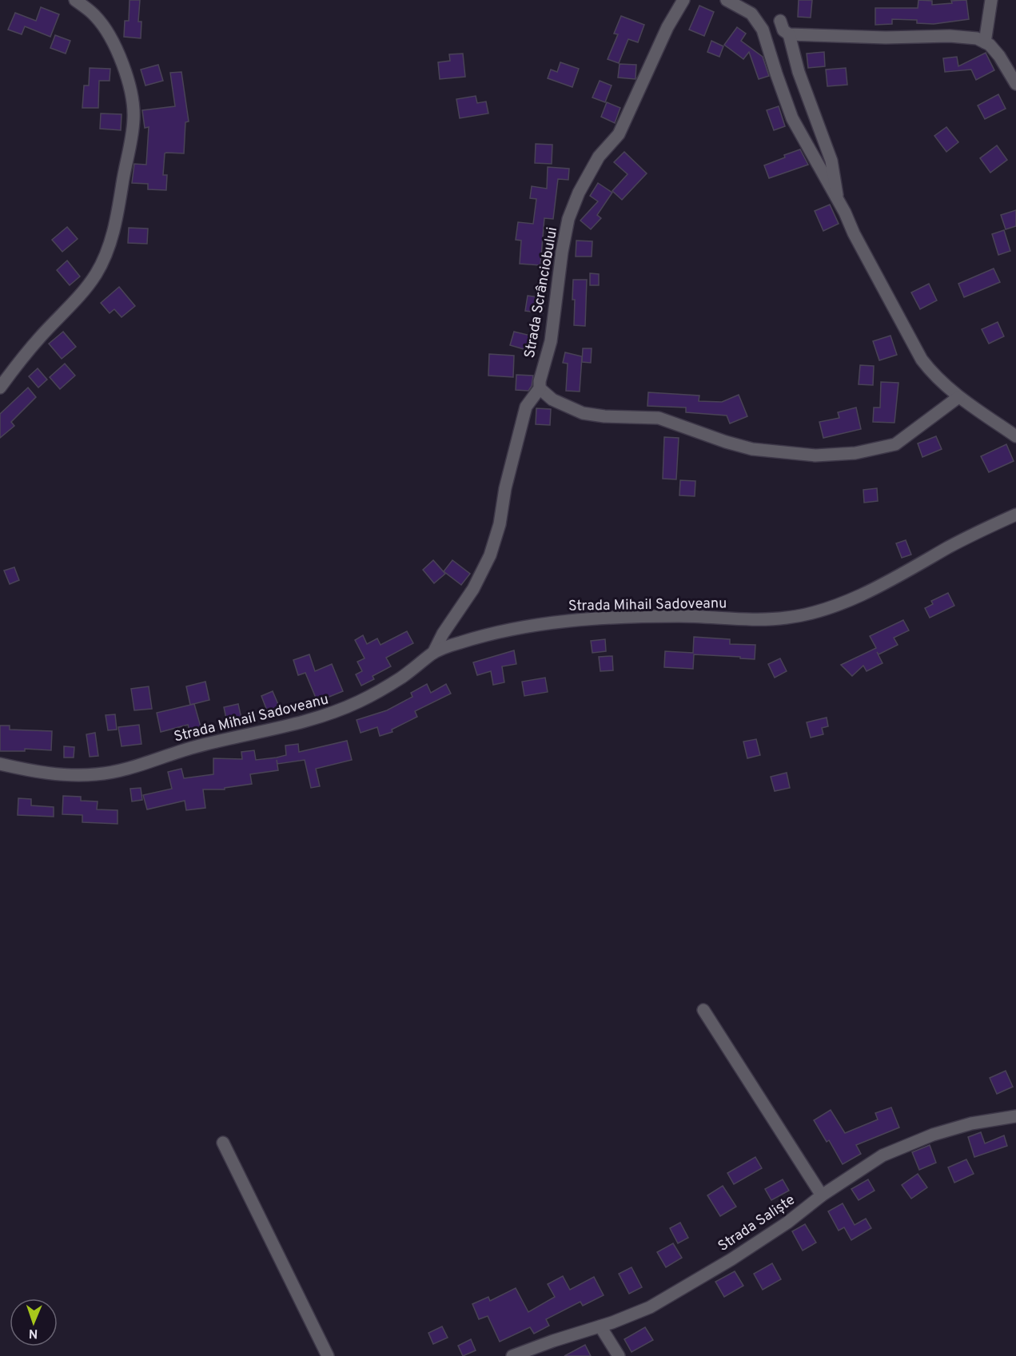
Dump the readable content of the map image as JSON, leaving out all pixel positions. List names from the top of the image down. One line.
{"streets":{"street":["Strada Scrânciobului","Strada Mihail Sadoveanu","Strada Saliște"]},"crossings":[["Strada Scrânciobului","Strada Mihail Sadoveanu"]],"north":"bottom"}
